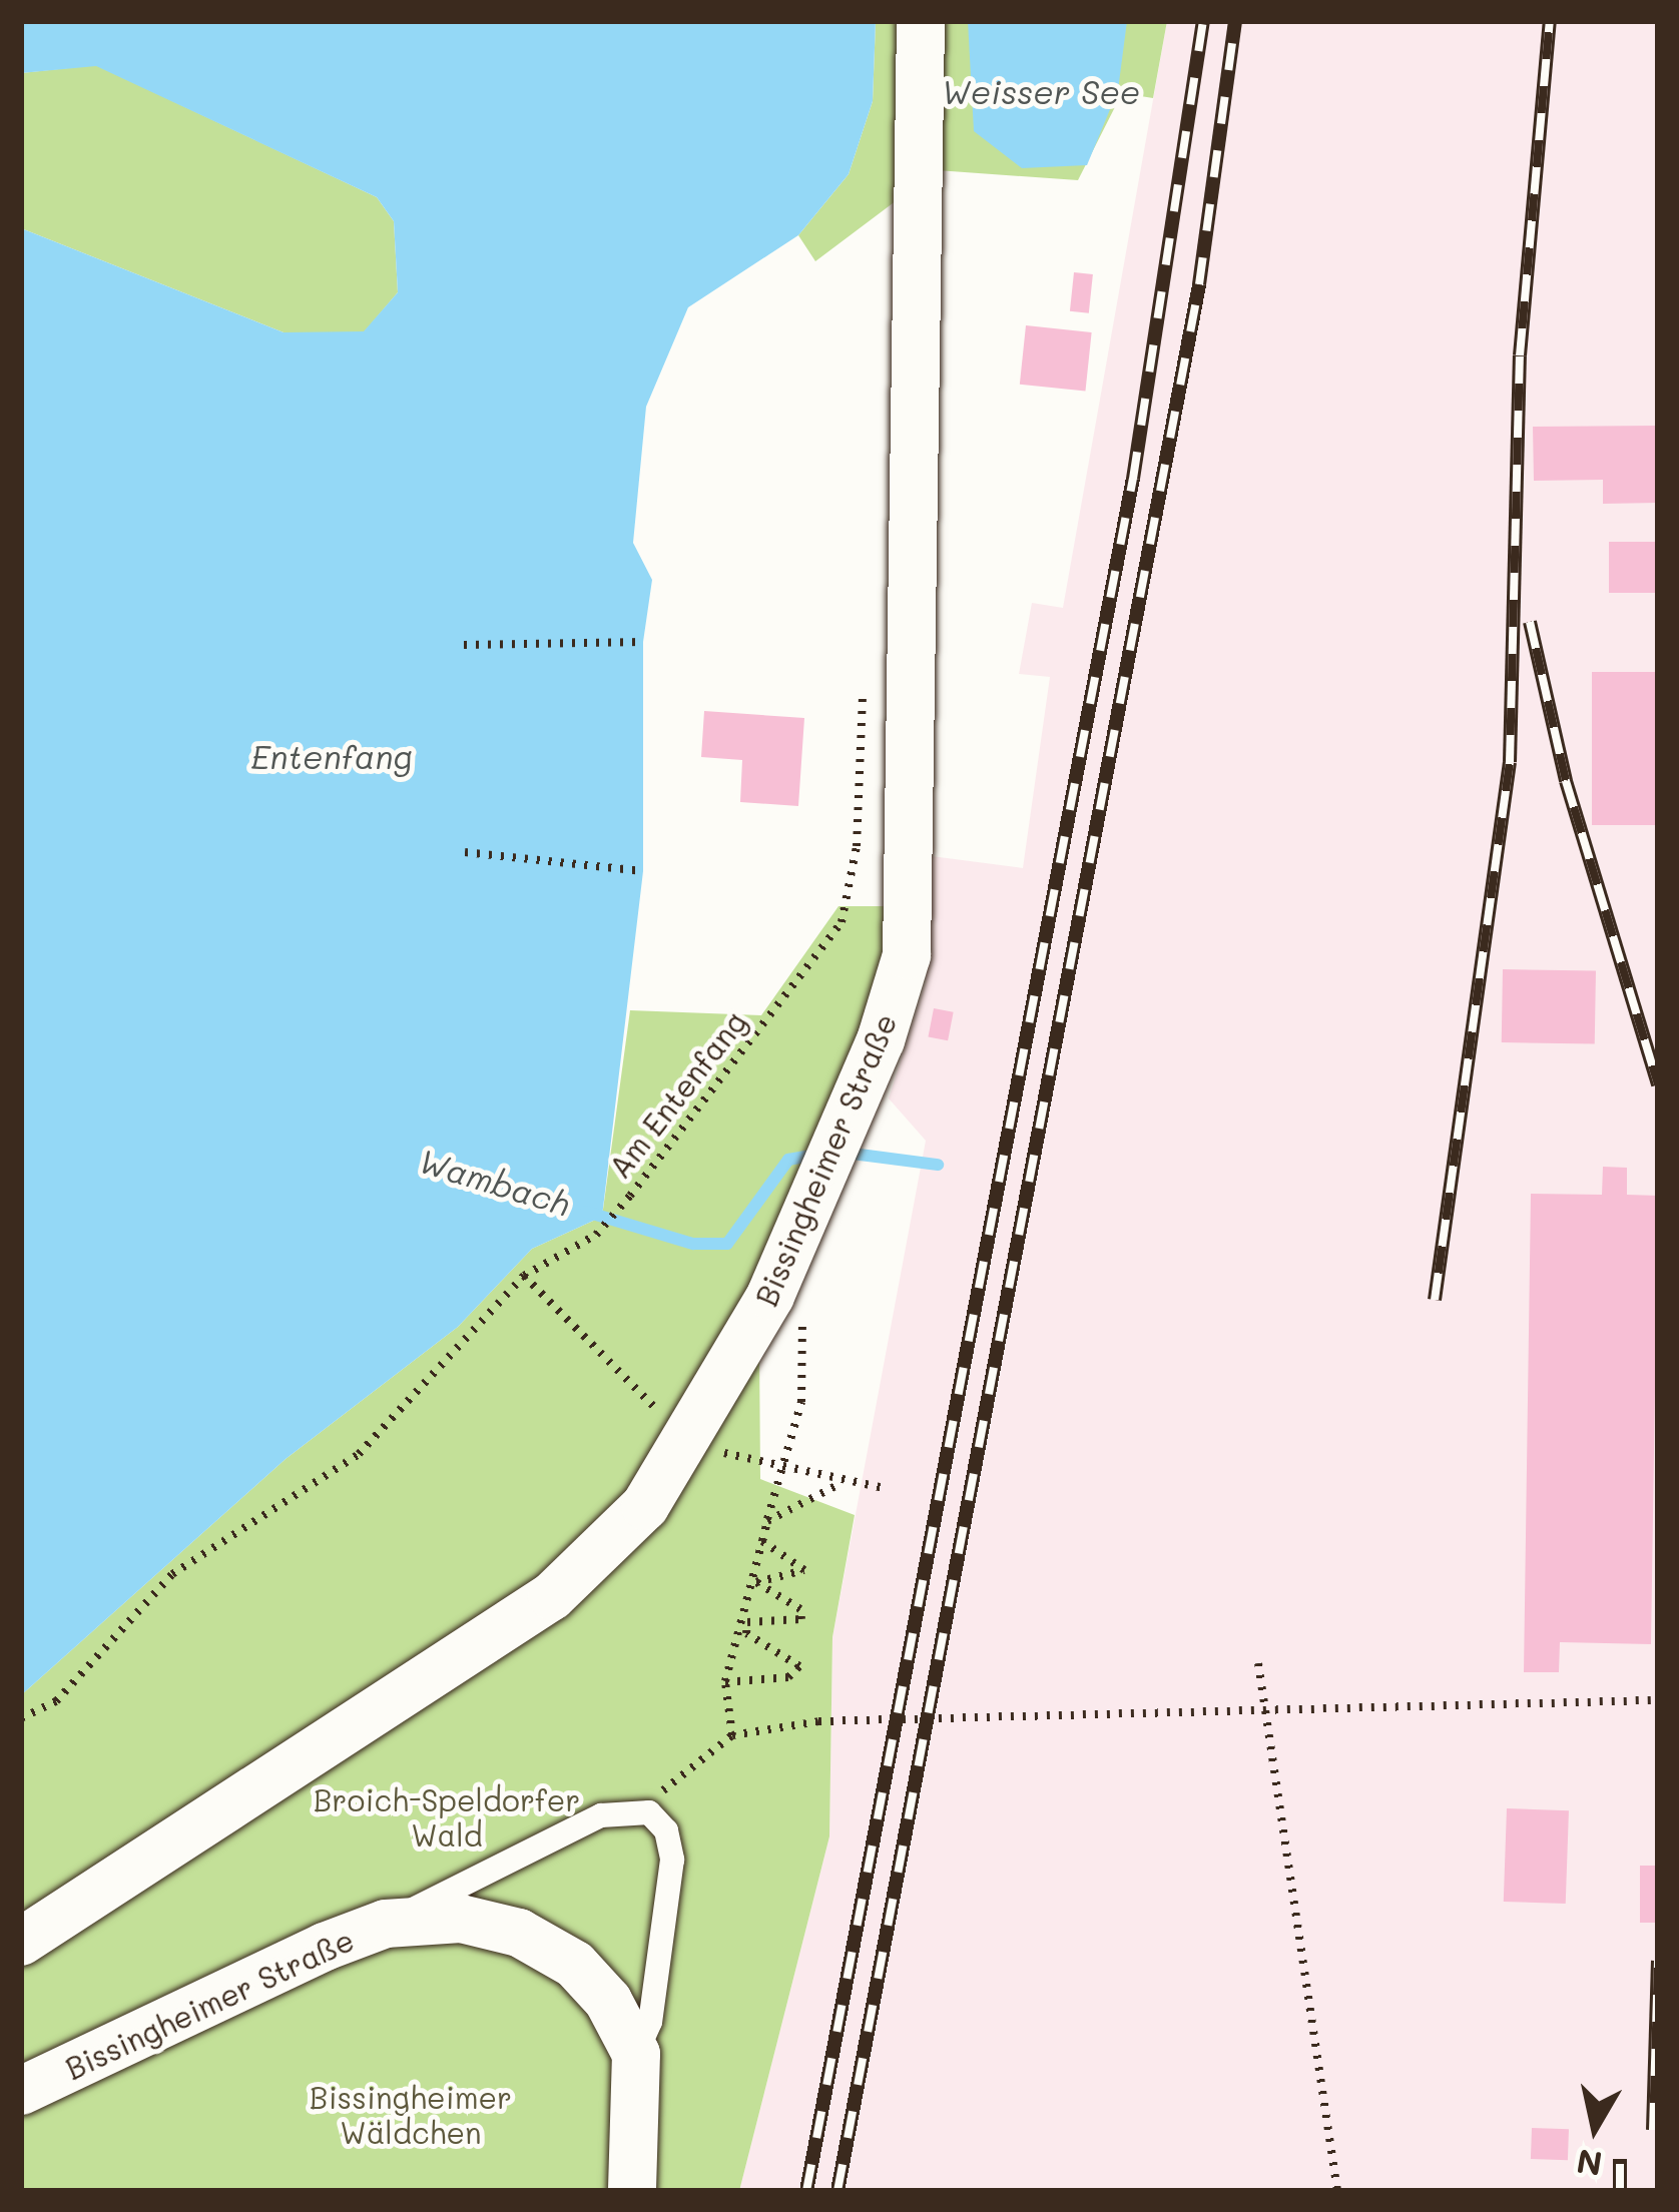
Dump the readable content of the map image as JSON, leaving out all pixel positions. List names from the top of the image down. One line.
{"streets":{"street":["Bissingheimer Straße"],"path":["Am Entenfang"]},"water":["Weisser See","Entenfang","Wambach"],"parks":["Broich-Speldorfer Wald","Bissingheimer Wäldchen"],"north":"bottom"}
